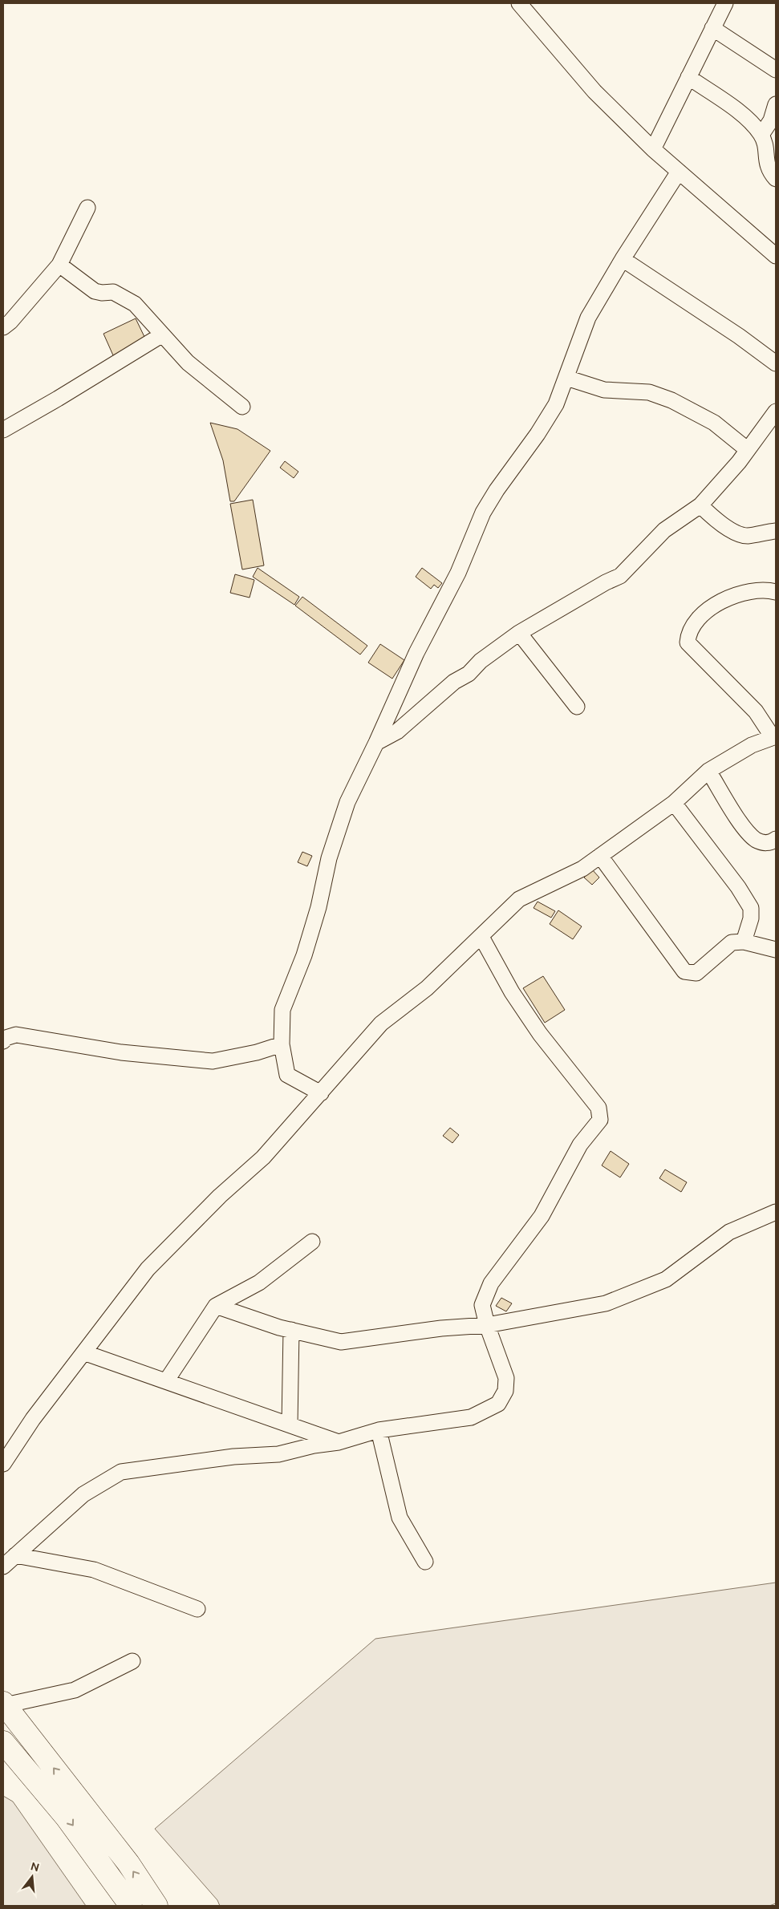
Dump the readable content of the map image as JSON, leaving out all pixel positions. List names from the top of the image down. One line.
{"north":"top"}
